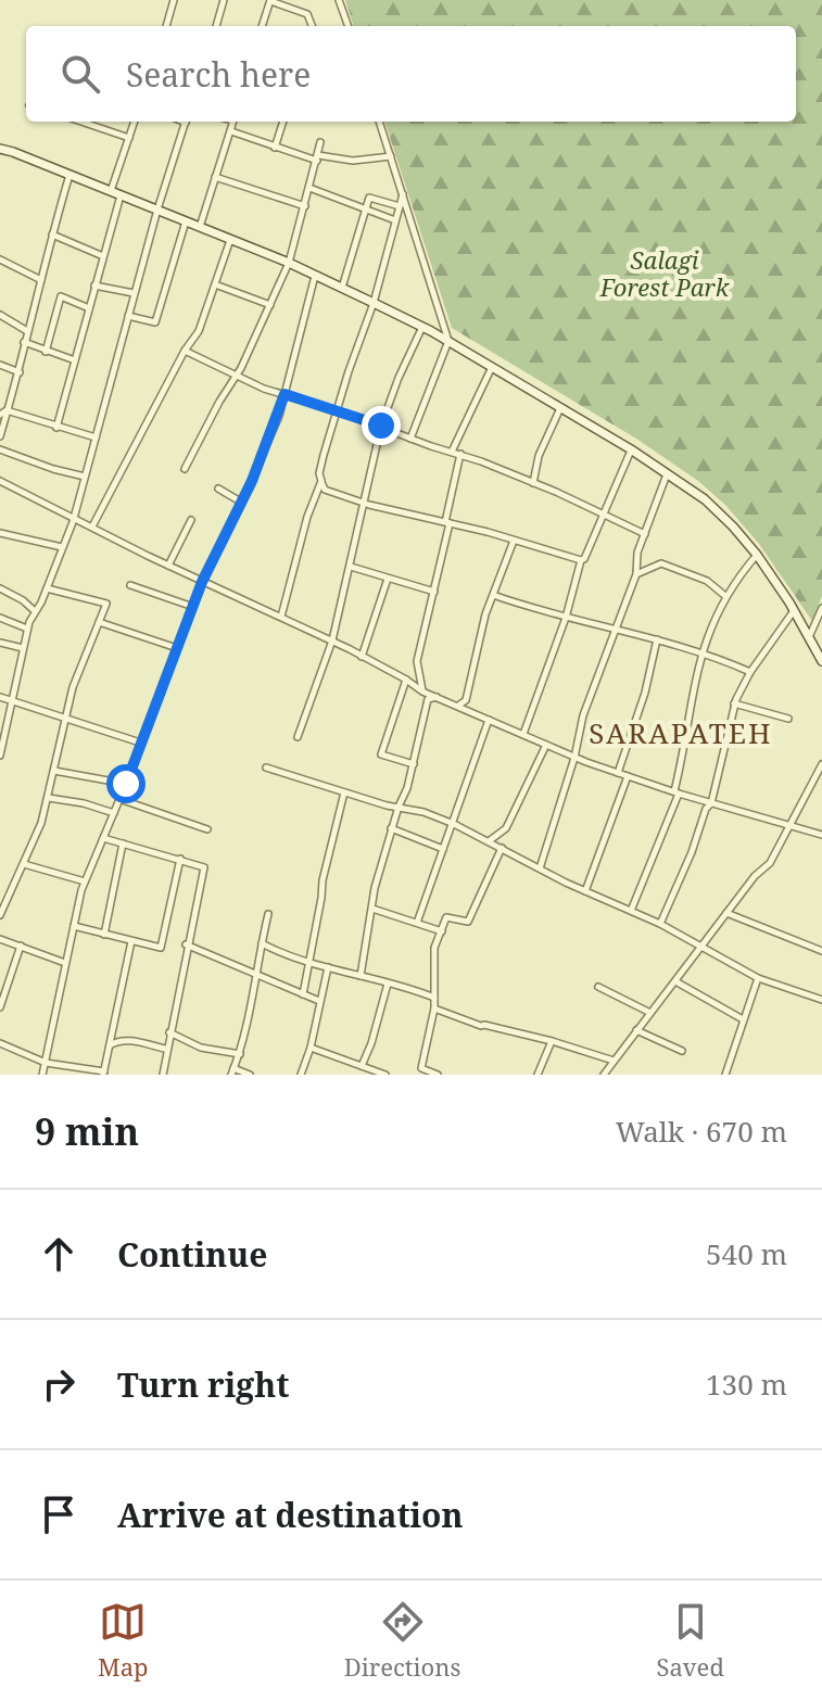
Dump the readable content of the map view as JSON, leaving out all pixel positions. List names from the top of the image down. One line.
{"districts":["SARAPATEH"],"parks":["Salagi Forest Park"],"page":{"search":"Search here","heading":["9 min","Walk · 670 m"],"list":[["Continue","540 m"],["Turn right","130 m"],"Arrive at destination"],"nav":["Map","Directions","Saved"]}}
